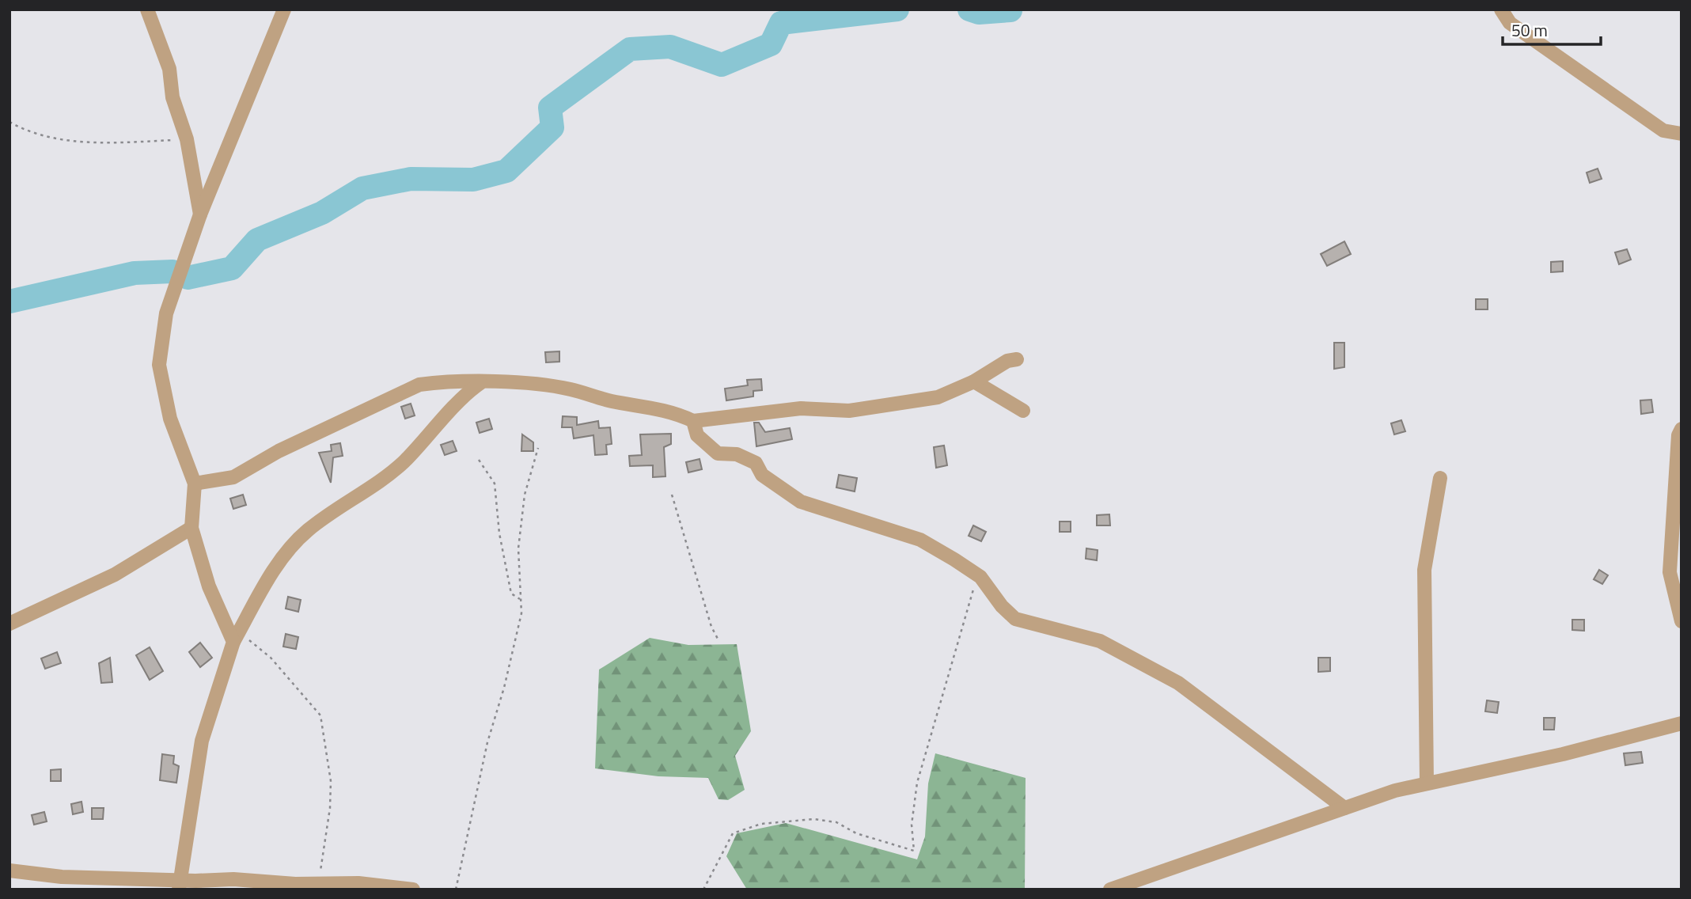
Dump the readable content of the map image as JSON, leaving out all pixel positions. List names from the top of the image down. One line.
{"scale_bar":"50 m"}
